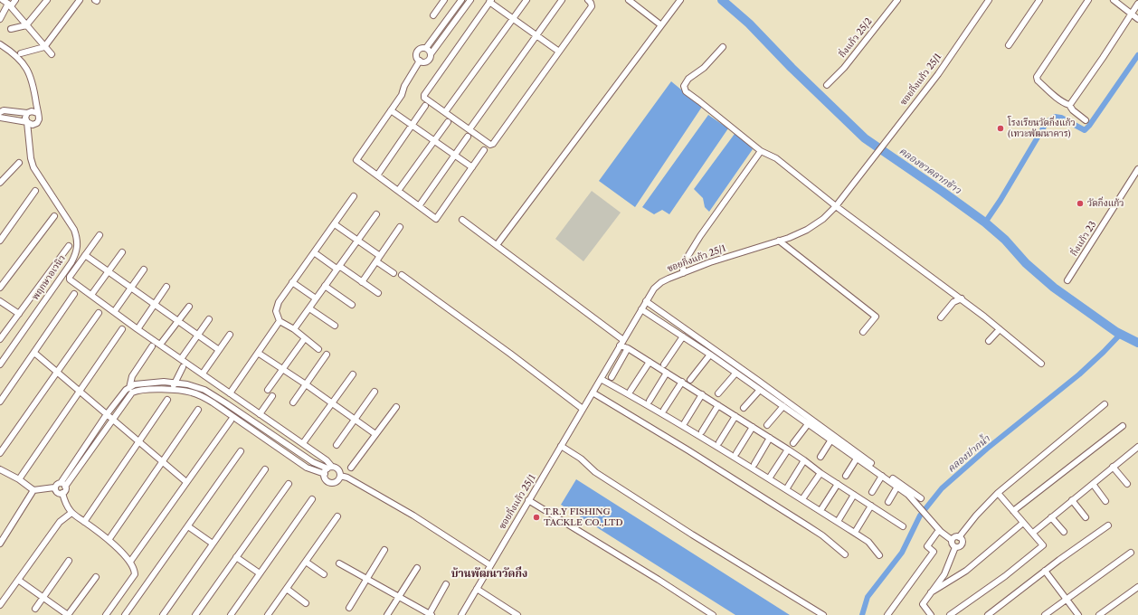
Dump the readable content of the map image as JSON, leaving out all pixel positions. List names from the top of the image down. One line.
{"streets":{"street":["กิ่งแก้ว 25/2","ซอยกิ่งแก้ว 25/1","กิ่งแก้ว 23","พฤกษาอเวนิว"]},"districts":["บ้านพัฒนาวัดกิ่ง"],"water":["คลองชวดลากข้าว","คลองปากน้ำ"],"places":["โรงเรียนวัดกิ่งแก้ว (เทวะพัฒนาคาร)","วัดกิ่งแก้ว","T.R.Y FISHING TACKLE CO.,LTD"]}
